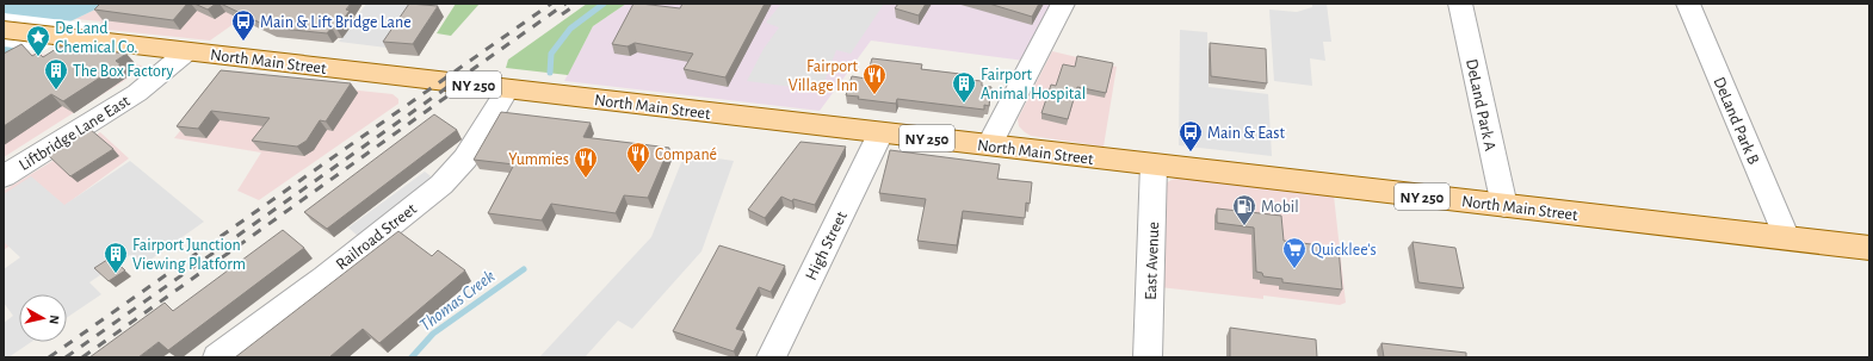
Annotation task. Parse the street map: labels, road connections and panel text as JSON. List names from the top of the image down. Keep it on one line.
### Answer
{"streets":{"main road":["North Main Street","NY 250"],"street":["DeLand Park A","DeLand Park B","Liftbridge Lane East","Railroad Street","High Street","East Avenue"]},"crossings":[["North Main Street","DeLand Park A"],["North Main Street","DeLand Park B"],["North Main Street","Liftbridge Lane East"],["North Main Street","Railroad Street"],["North Main Street","High Street"],["North Main Street","East Avenue"]],"water":["Thomas Creek"],"places":{"bus stop":["Main & Lift Bridge Lane","Main & East"],"place":["De Land Chemical Co."],"building":["The Box Factory","Fairport Animal Hospital","Fairport Junction Viewing Platform"],"restaurant":["Fairport Village Inn","Compané","Yummies"],"fuel station":["Mobil"],"supermarket":["Quicklee's"]},"north":"right"}
